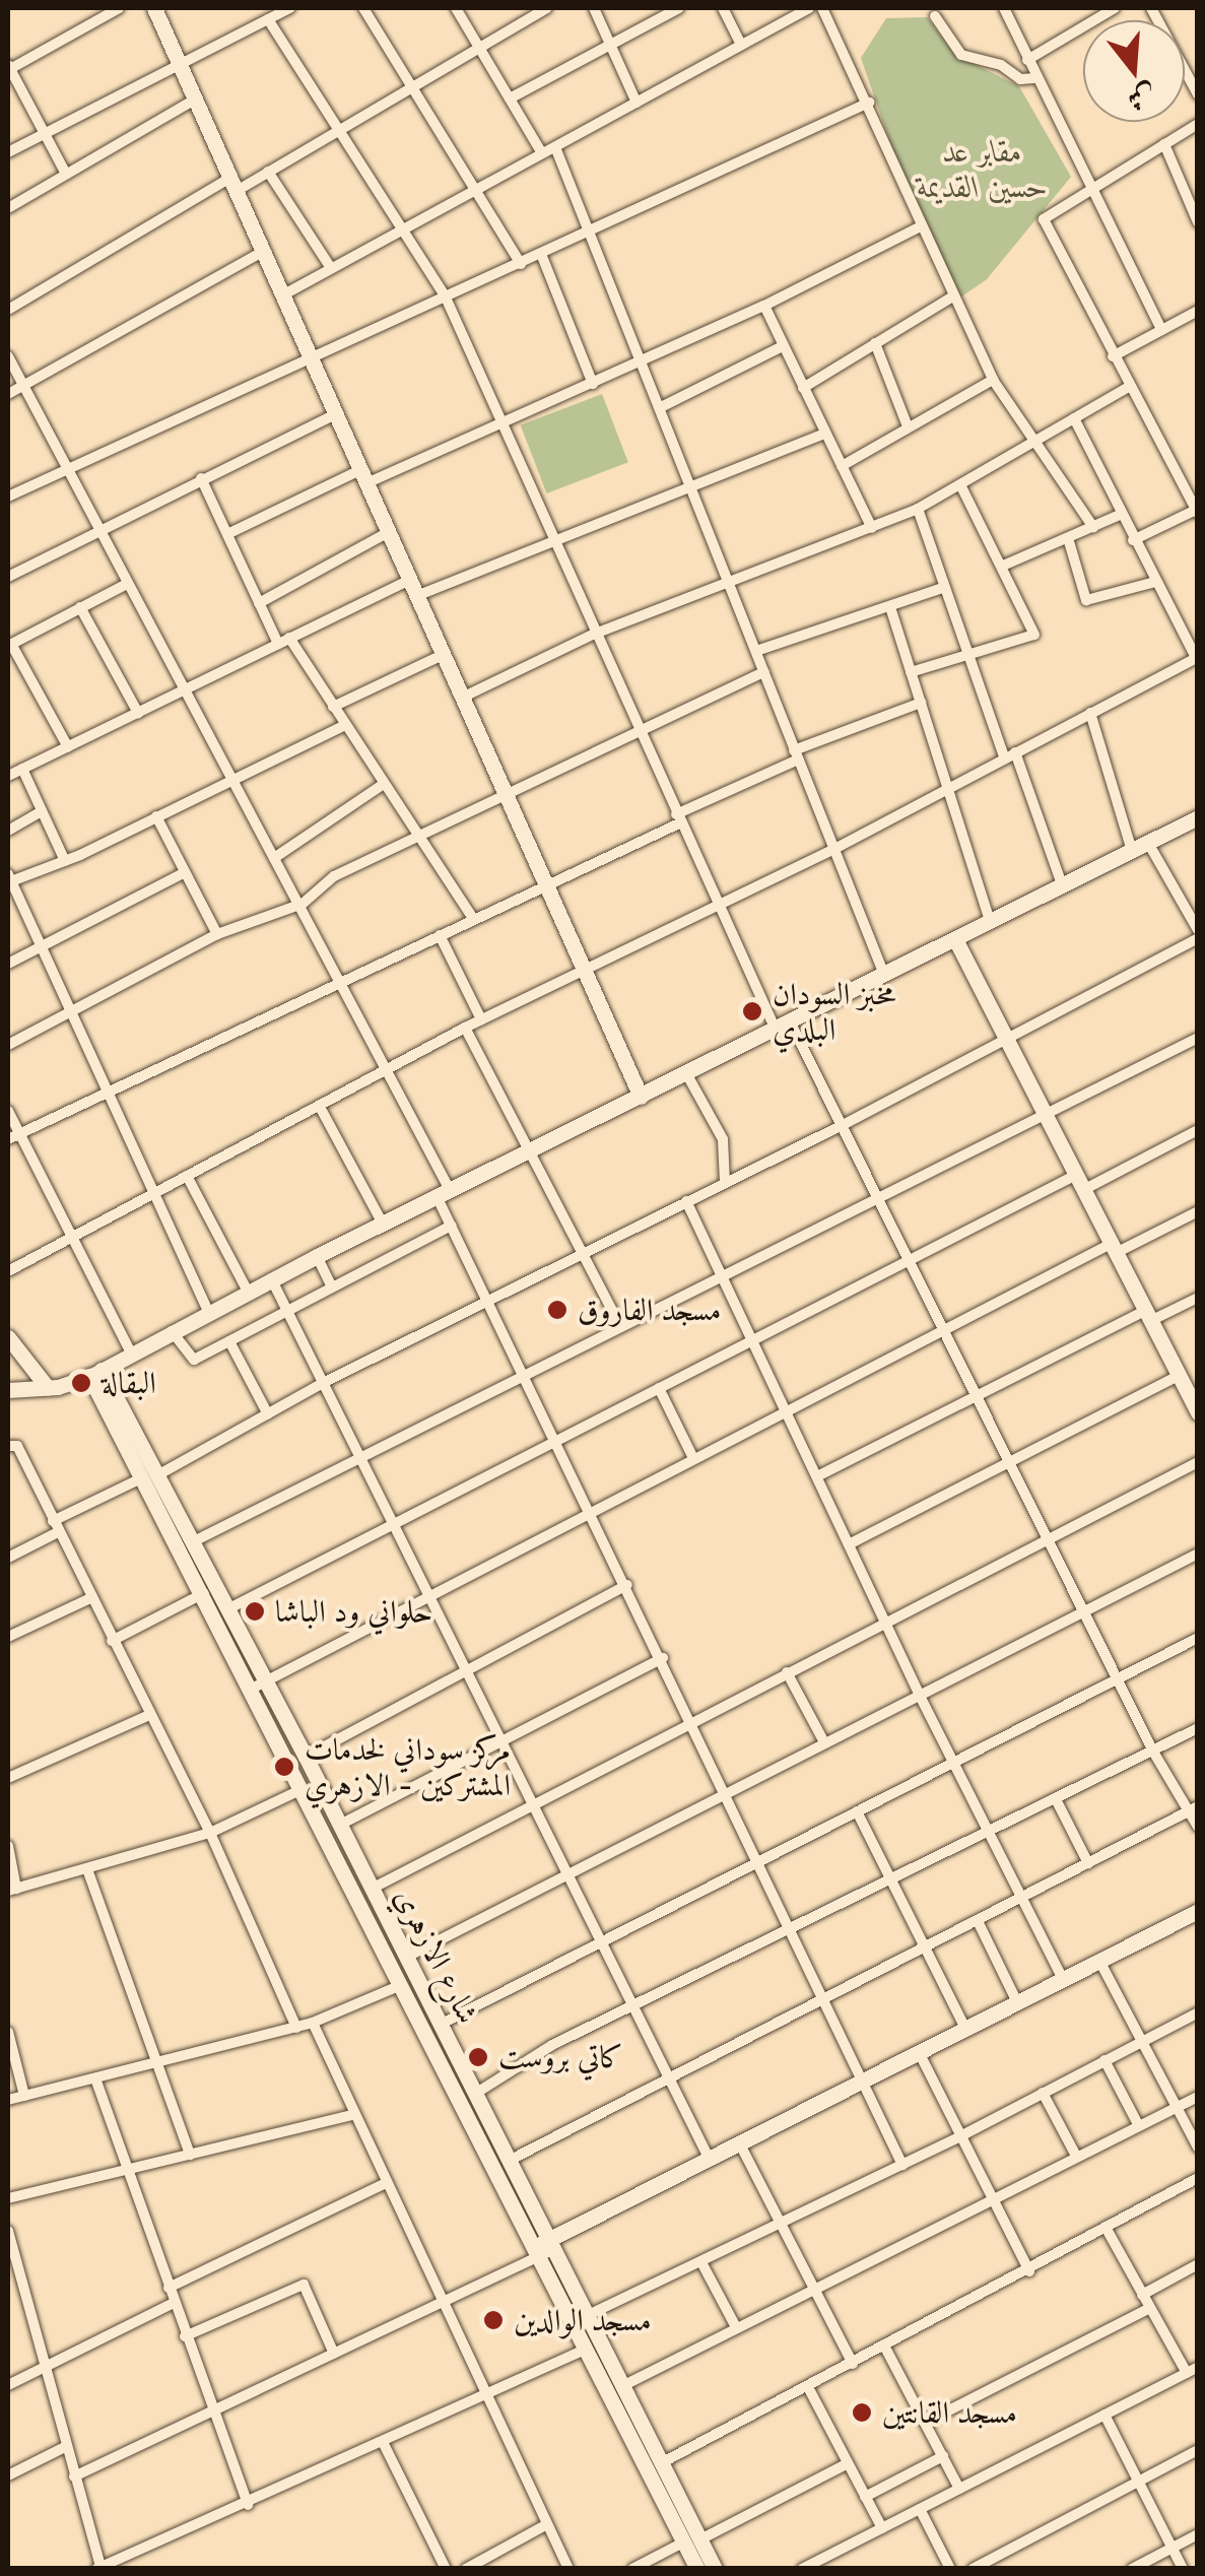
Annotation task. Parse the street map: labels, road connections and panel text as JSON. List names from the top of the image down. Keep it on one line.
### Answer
{"streets":{"street":["شارع الازهري"]},"parks":["مقابر عد حسين القديمة"],"places":["مخبز السودان البلدي","مسجد الفاروق","البقالة","حلواني ود الباشا","مركز سوداني لخدمات المشتركين - الازهري","كاتي بروست","مسجد الوالدين","مسجد القانتين"],"north":"bottom"}
